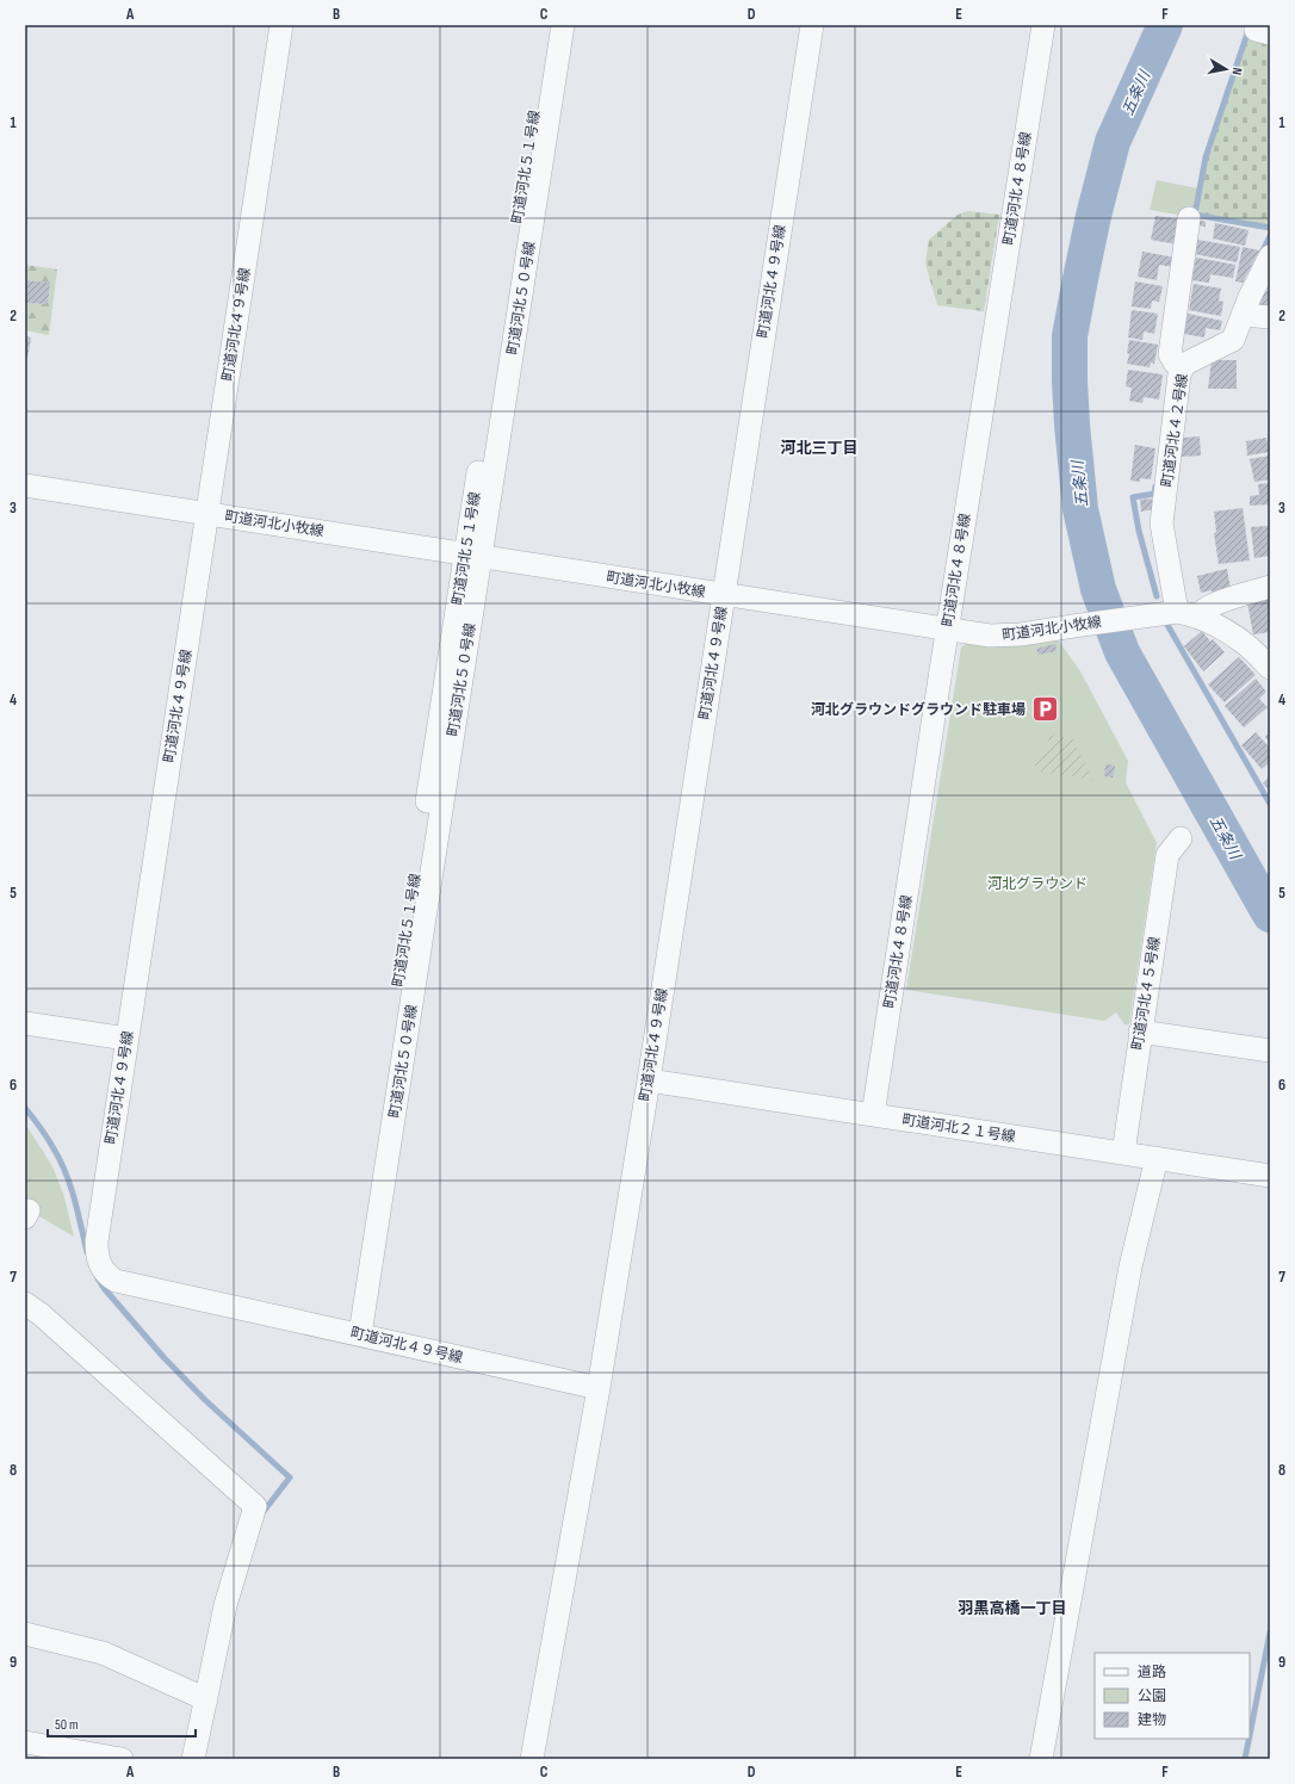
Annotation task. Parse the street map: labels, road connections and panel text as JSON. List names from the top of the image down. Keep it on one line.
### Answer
{"streets":{"street":["町道河北５１号線","町道河北４８号線","町道河北４９号線","町道河北５０号線","町道河北４２号線","町道河北小牧線","町道河北４５号線","町道河北２１号線"]},"crossings":[["町道河北５１号線","町道河北５０号線"],["町道河北５１号線","町道河北小牧線"],["町道河北４８号線","町道河北小牧線"],["町道河北４８号線","町道河北２１号線"],["町道河北４９号線","町道河北５０号線"],["町道河北４９号線","町道河北小牧線"],["町道河北４９号線","町道河北２１号線"],["町道河北５０号線","町道河北小牧線"],["町道河北４２号線","町道河北小牧線"],["町道河北４５号線","町道河北２１号線"]],"districts":["河北三丁目","羽黒高橋一丁目"],"water":["五条川"],"parks":["河北グラウンド"],"places":{"parking":["河北グラウンドグラウンド駐車場"]},"legend":["道路","公園","建物"],"scale_bar":"50 m","north":"right","grid":{"columns":["A","B","C","D","E","F"],"rows":["1","2","3","4","5","6","7","8","9"]}}
